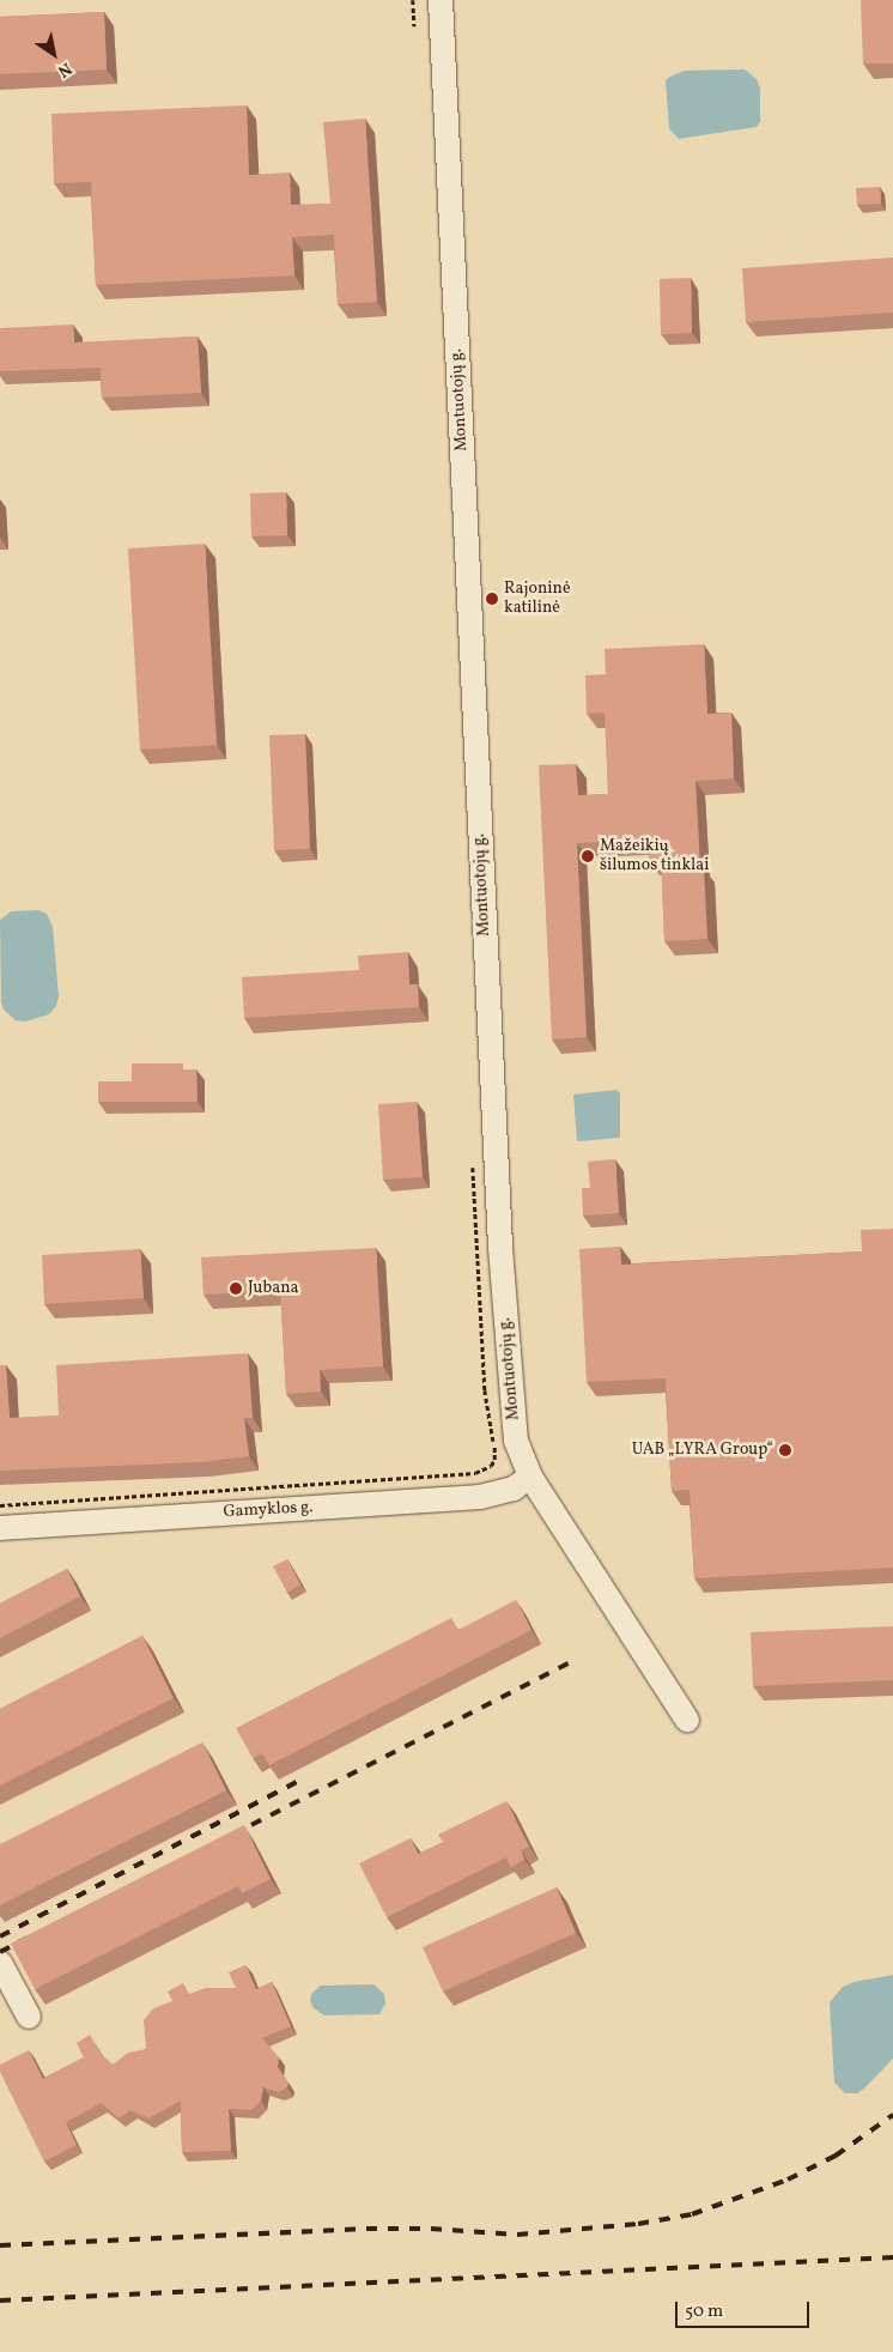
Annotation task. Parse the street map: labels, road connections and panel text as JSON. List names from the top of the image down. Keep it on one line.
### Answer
{"streets":{"street":["Montuotojų g.","Gamyklos g."]},"crossings":[["Montuotojų g.","Gamyklos g."]],"places":["Rajoninė katilinė","Mažeikių šilumos tinklai","Jubana","UAB „LYRA Group“"],"scale_bar":"50 m","north":"bottom right"}
